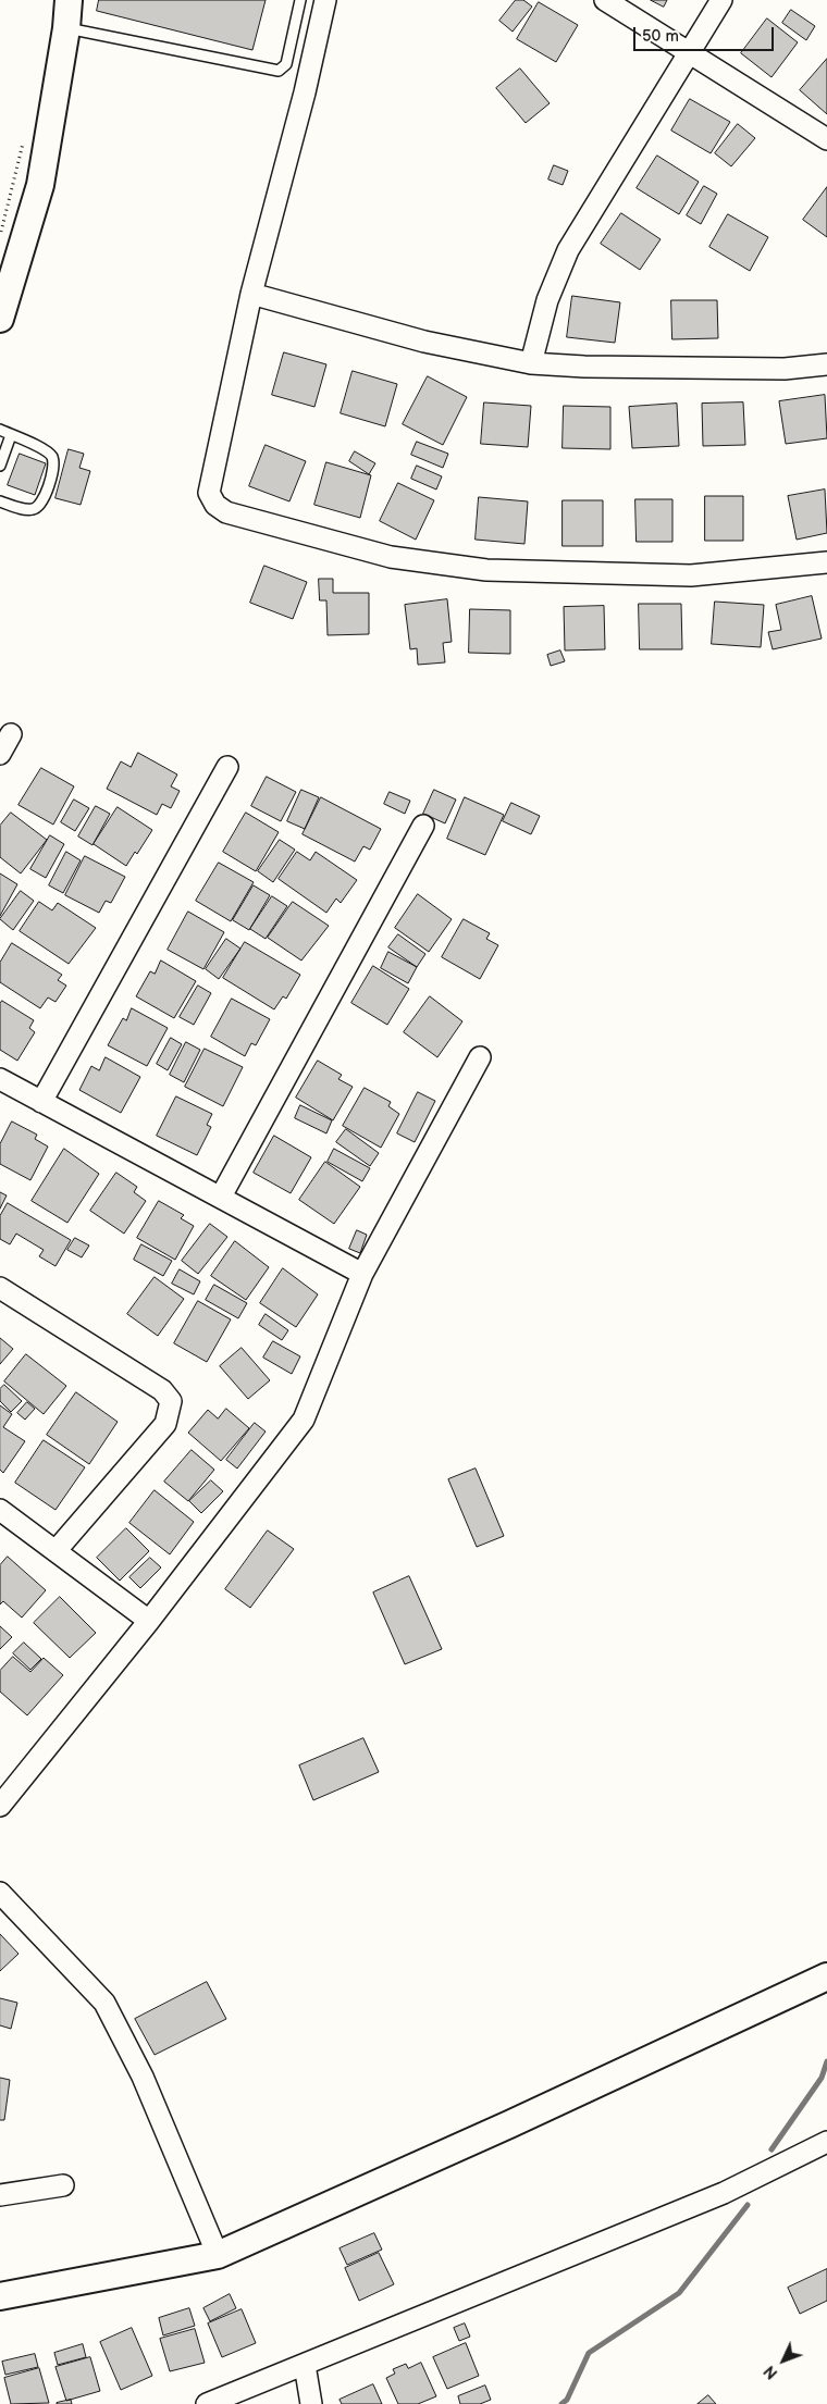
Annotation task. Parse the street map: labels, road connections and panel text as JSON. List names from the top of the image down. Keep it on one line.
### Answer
{"scale_bar":"50 m","north":"bottom left"}
